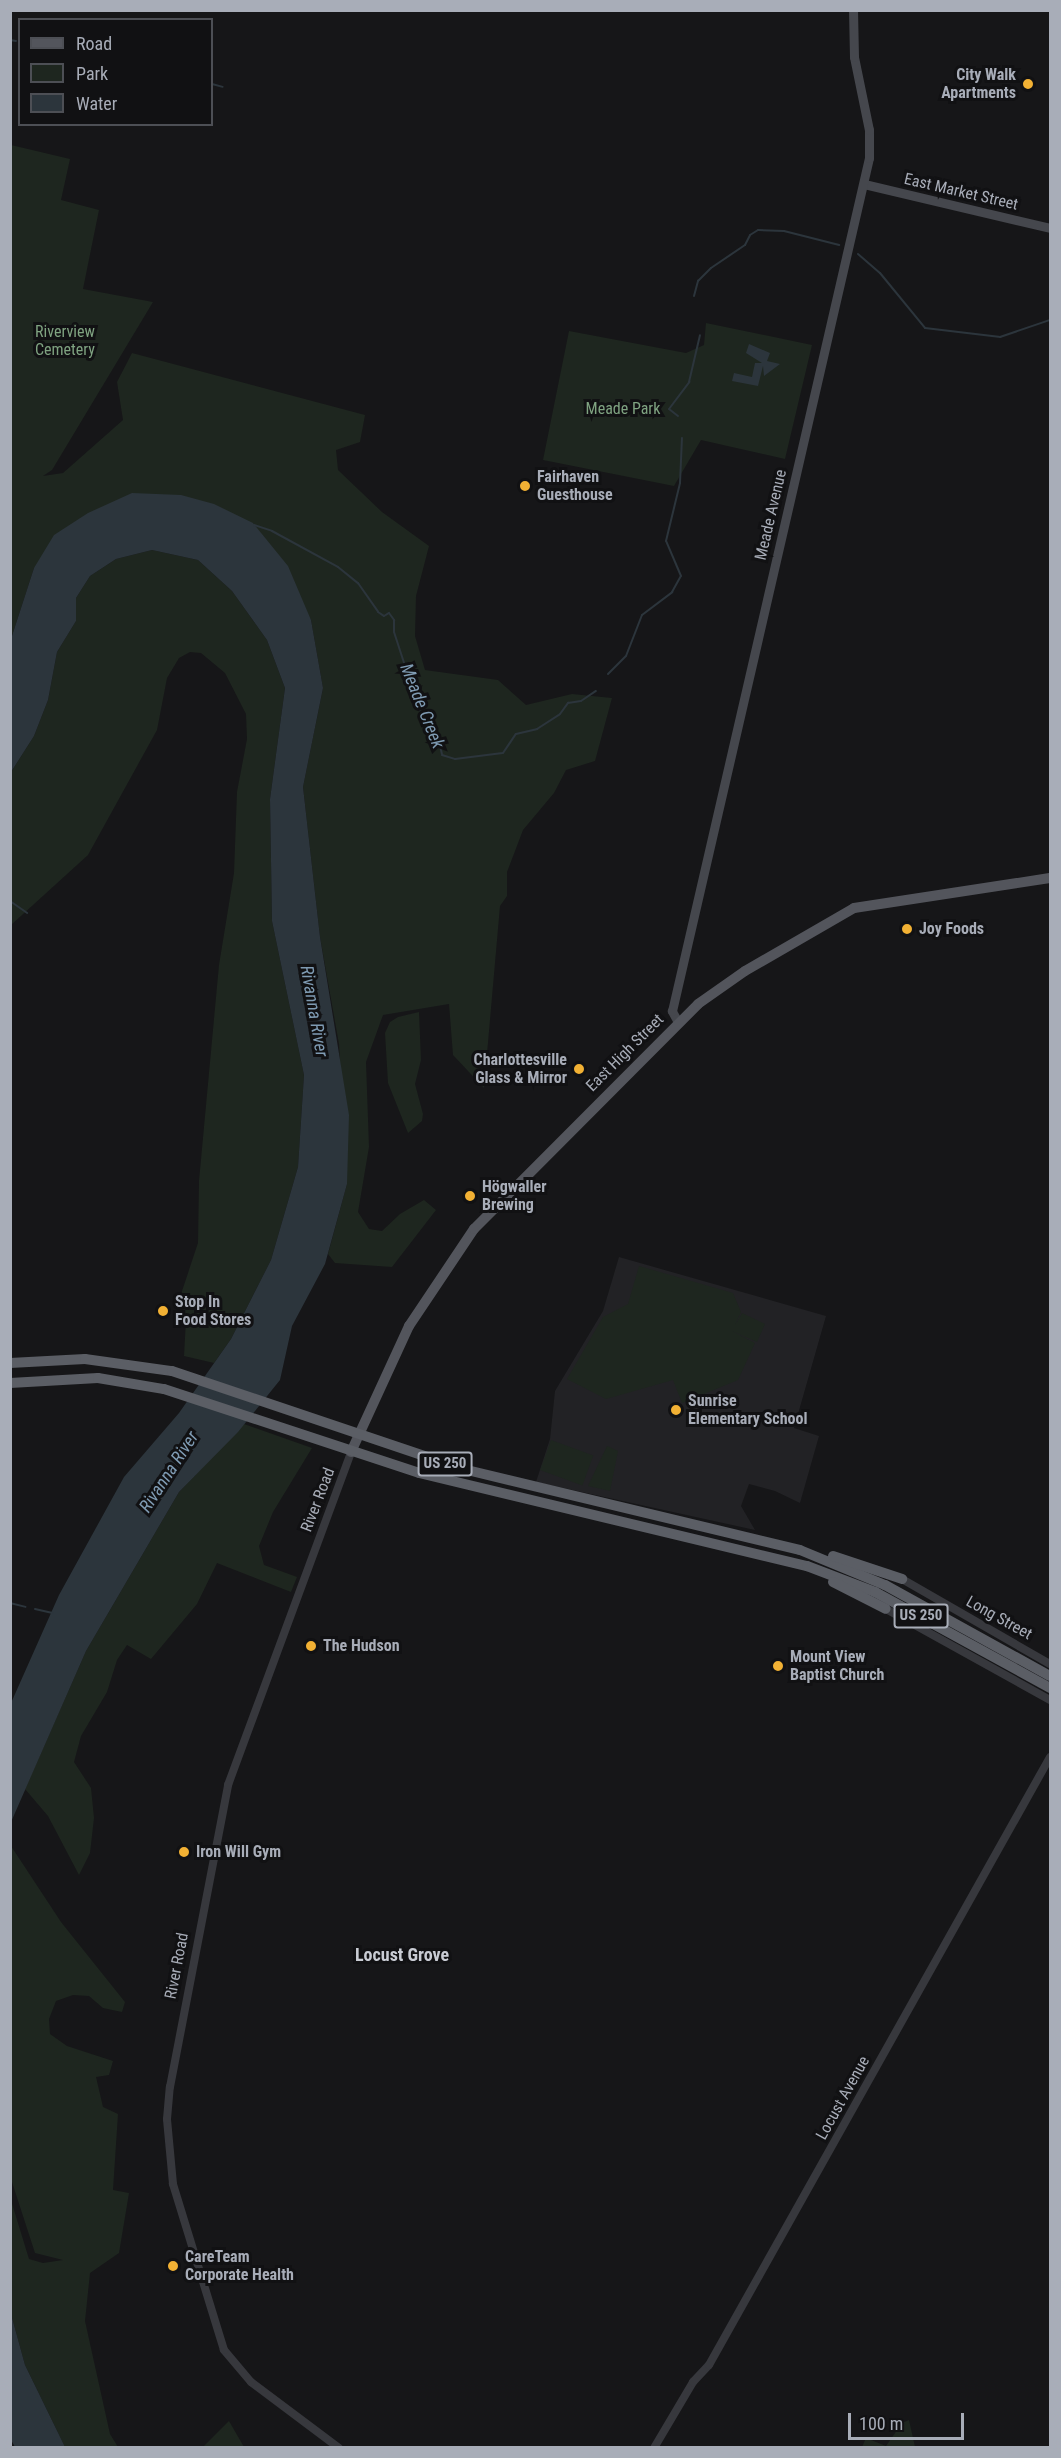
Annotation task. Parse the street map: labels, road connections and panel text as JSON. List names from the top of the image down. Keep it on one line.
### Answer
{"streets":{"highway":["US 250"],"main road":["East Market Street","Meade Avenue","East High Street"],"street":["River Road","Long Street","Locust Avenue"]},"crossings":[["East Market Street","Meade Avenue"],["Meade Avenue","East High Street"],["East High Street","US 250"],["East High Street","River Road"],["US 250","River Road"]],"districts":["Locust Grove"],"water":["Meade Creek","Rivanna River"],"parks":["Riverview Cemetery","Meade Park"],"places":["City Walk Apartments","Fairhaven Guesthouse","Joy Foods","Charlottesville Glass & Mirror","Högwaller Brewing","Stop In Food Stores","Sunrise Elementary School","The Hudson","Mount View Baptist Church","Iron Will Gym","CareTeam Corporate Health"],"legend":["Road","Park","Water"],"scale_bar":"100 m"}
